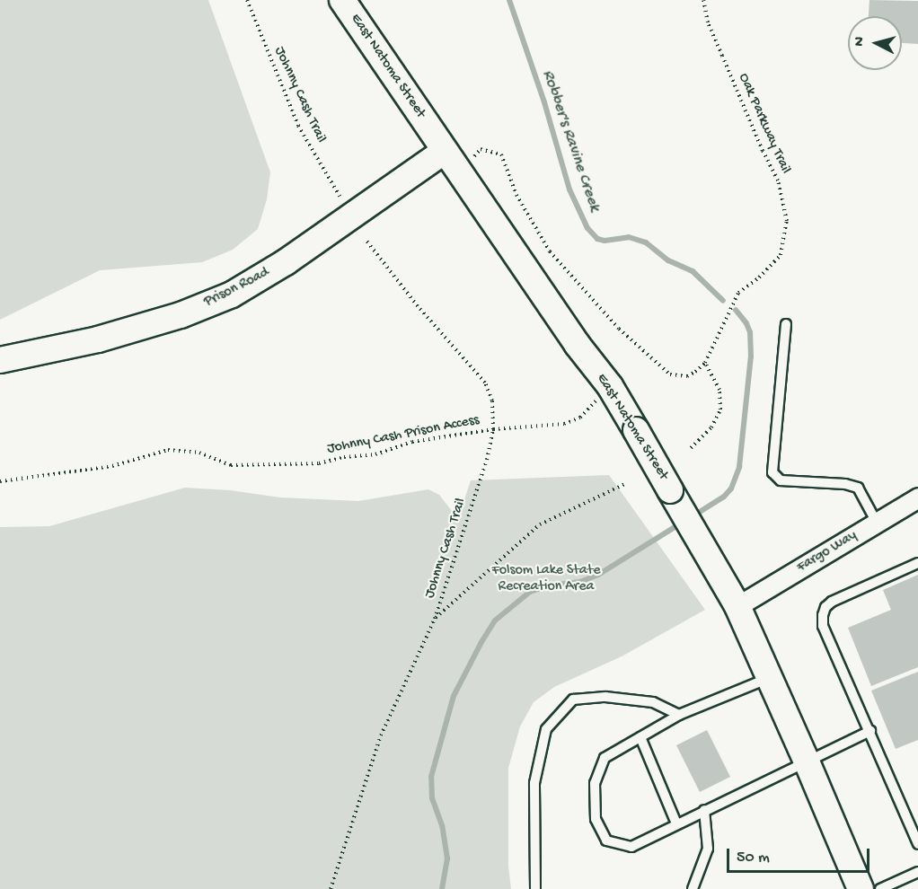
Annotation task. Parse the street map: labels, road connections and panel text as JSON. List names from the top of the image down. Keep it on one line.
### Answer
{"streets":{"main road":["East Natoma Street","Prison Road"],"street":["Fargo Way"],"path":["Johnny Cash Trail","Oak Parkway Trail","Johnny Cash Prison Access"]},"crossings":[["East Natoma Street","Prison Road"],["East Natoma Street","Johnny Cash Prison Access"],["East Natoma Street","Fargo Way"],["Johnny Cash Trail","Johnny Cash Prison Access"]],"water":["Robber's Ravine Creek"],"parks":["Folsom Lake State Recreation Area"],"scale_bar":"50 m","north":"left"}
